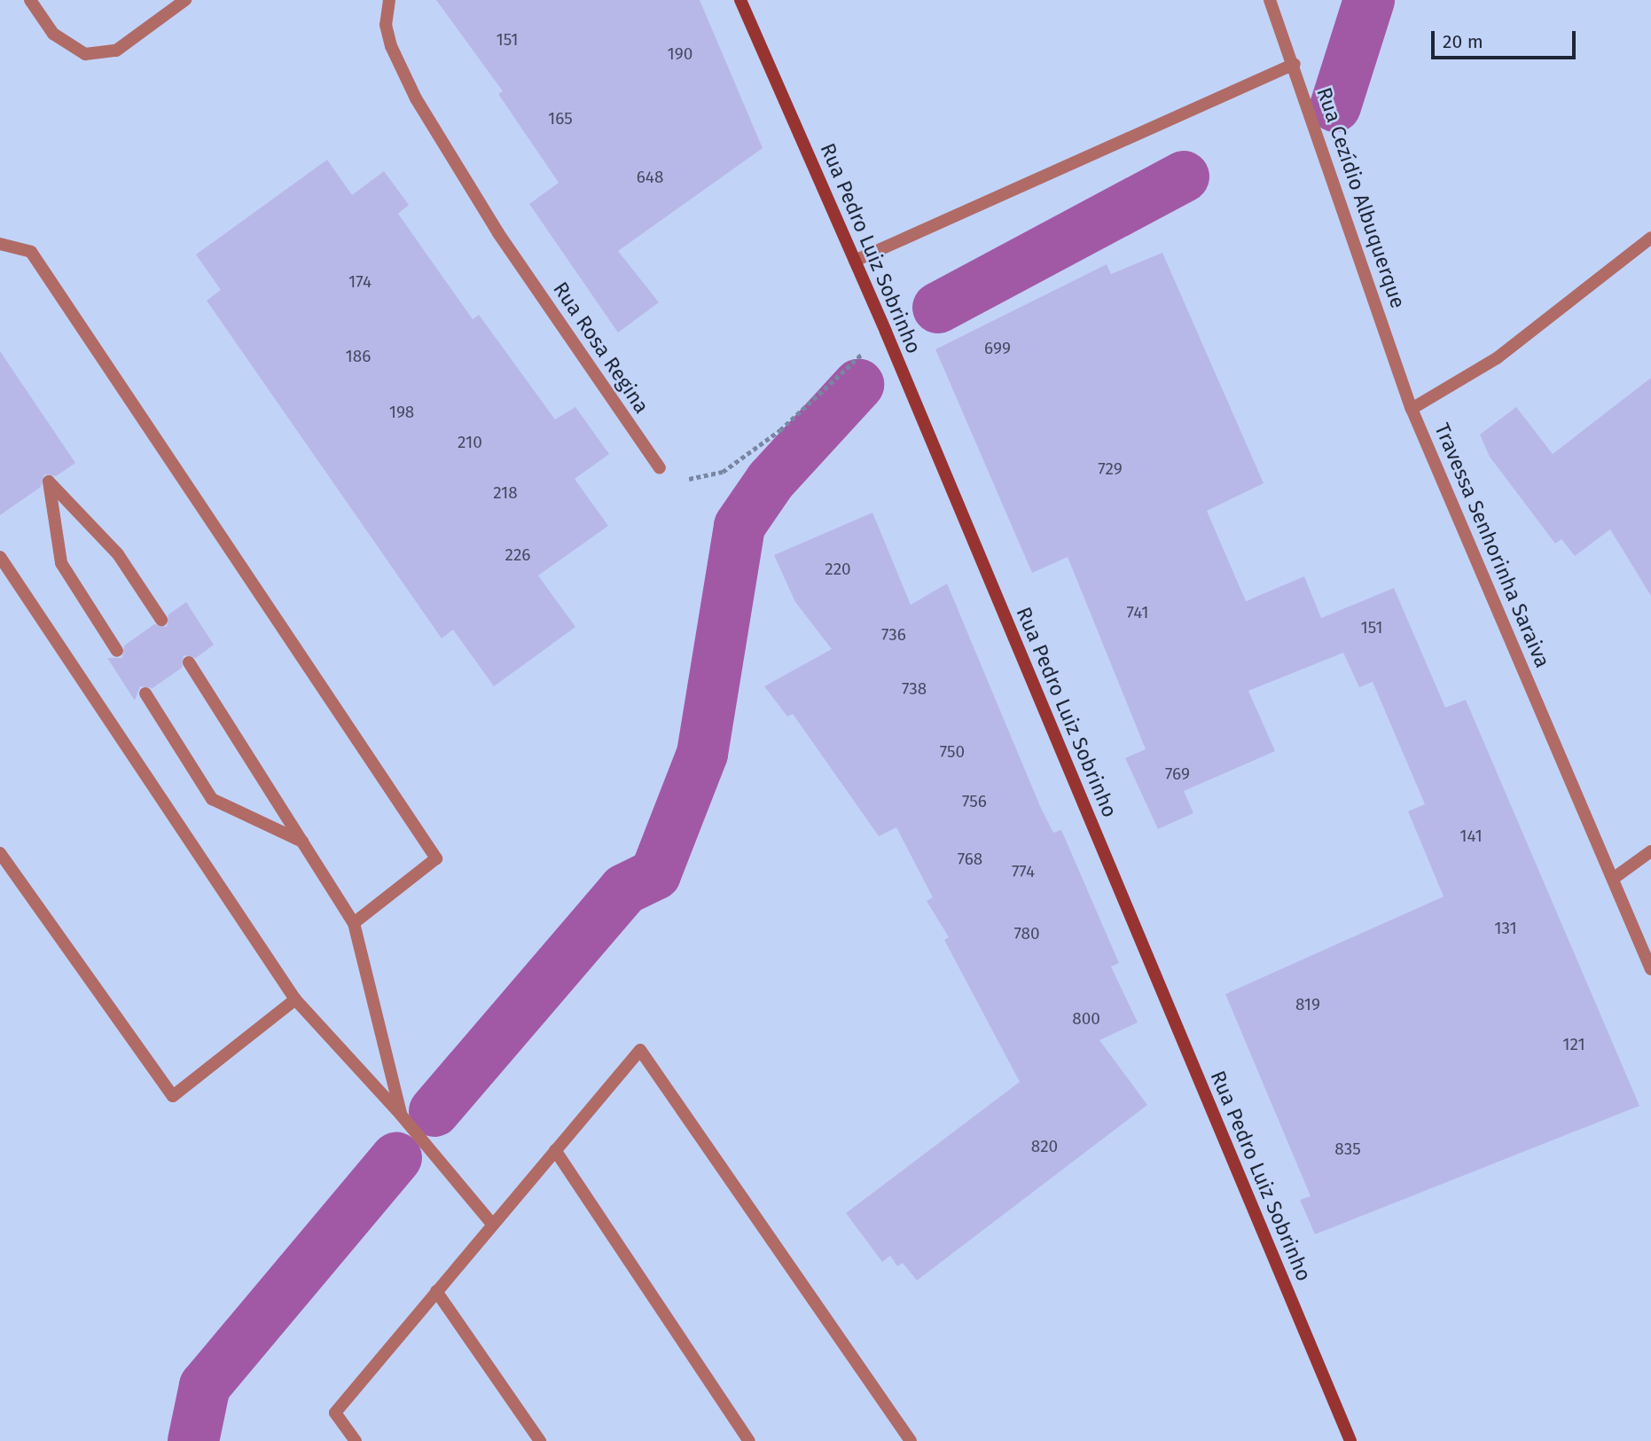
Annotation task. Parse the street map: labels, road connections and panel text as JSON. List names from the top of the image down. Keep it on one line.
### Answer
{"streets":{"street":["Rua Cezídio Albuquerque","Rua Pedro Luiz Sobrinho","Rua Rosa Regina","Travessa Senhorinha Saraiva"]},"crossings":[["Rua Cezídio Albuquerque","Travessa Senhorinha Saraiva"]],"house_numbers":["151","190","165","648","174","699","186","198","210","729","218","226","220","741","151","736","738","750","769","756","141","768","774","131","780","819","800","121","820","835"],"scale_bar":"20 m"}
